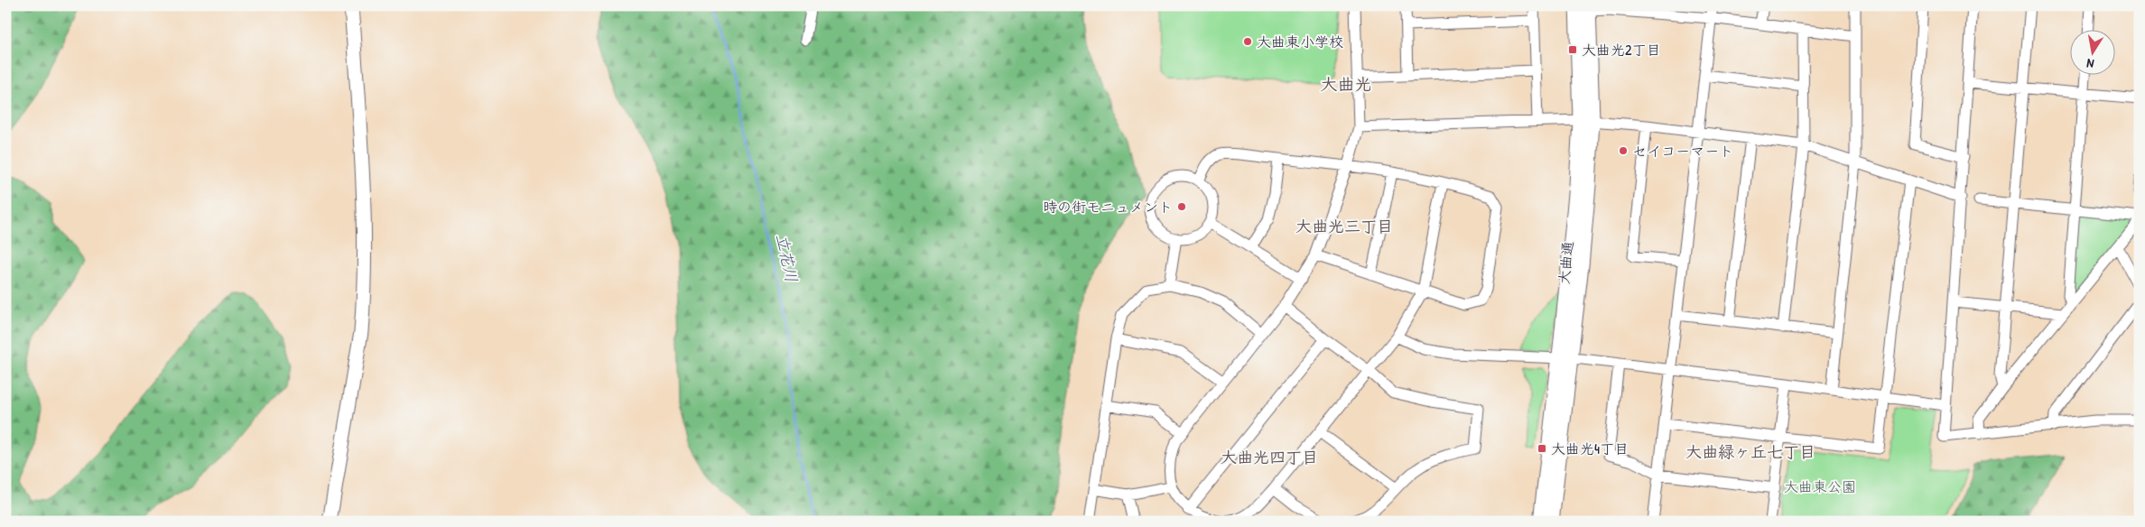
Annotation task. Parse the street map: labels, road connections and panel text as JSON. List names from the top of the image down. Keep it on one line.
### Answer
{"streets":{"street":["大曲通"]},"districts":["大曲光","大曲光三丁目","大曲緑ヶ丘七丁目","大曲光四丁目"],"water":["立花川"],"parks":["大曲東公園"],"places":{"other":["大曲東小学校","セイコーマート","時の街モニュメント"],"transit":["大曲光2丁目","大曲光4丁目"]},"north":"bottom"}
